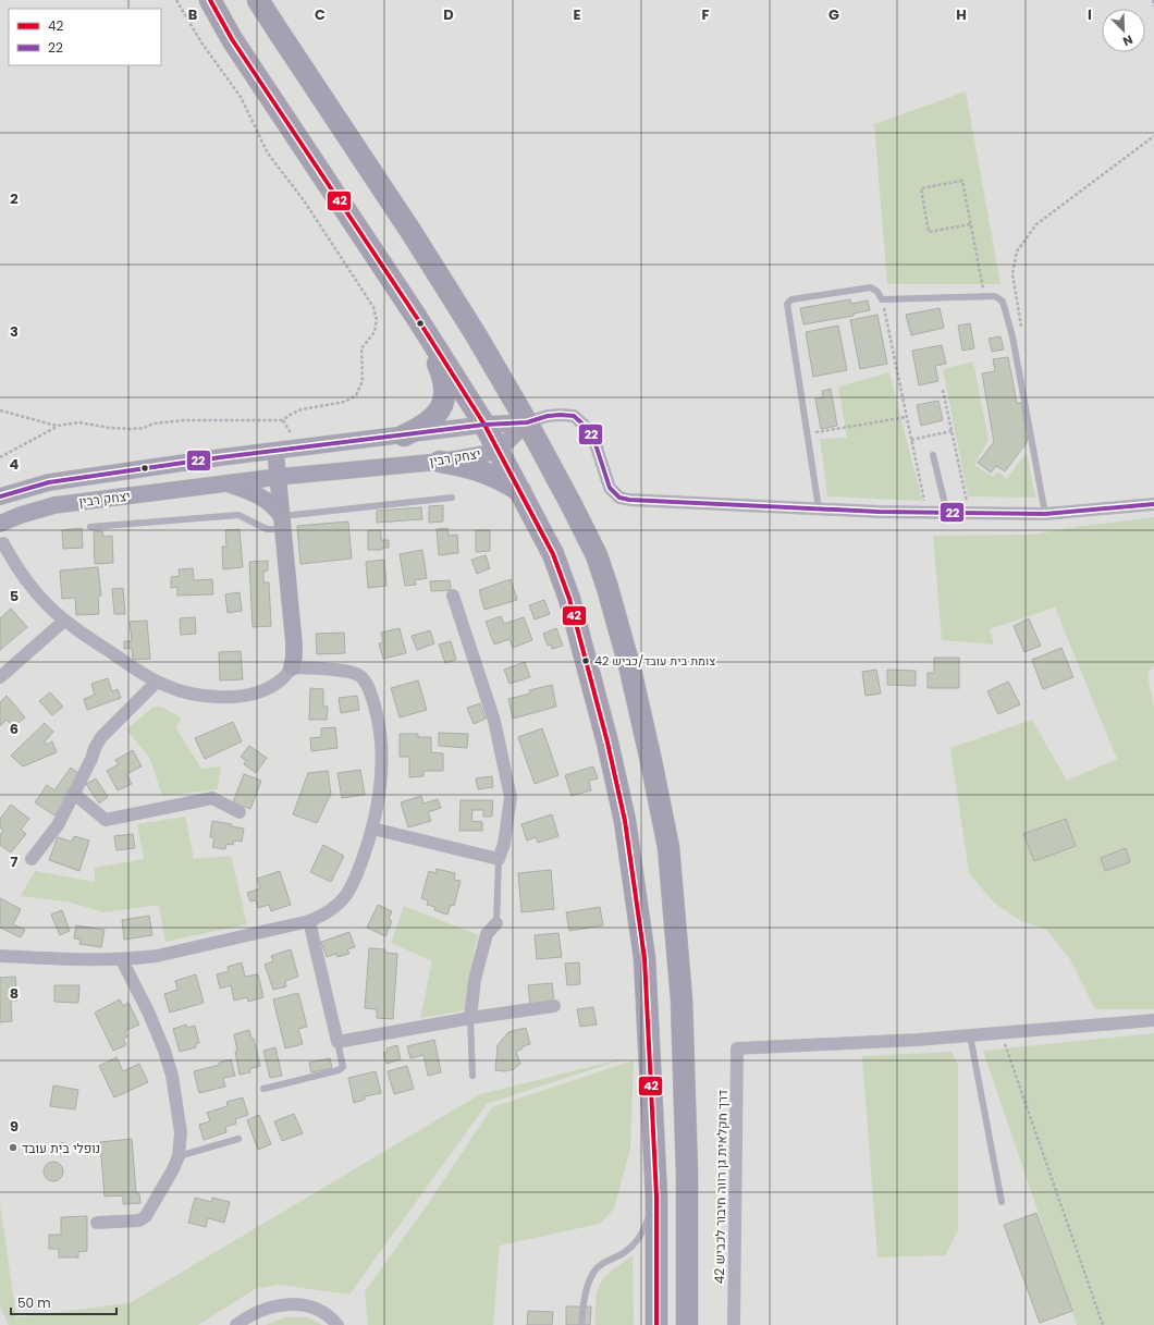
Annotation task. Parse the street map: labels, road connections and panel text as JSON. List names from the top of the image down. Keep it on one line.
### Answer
{"streets":{"main road":["יצחק רבין"],"street":["דרך חקלאית גן רווה חיבור לכביש 42"]},"places":["צומת בית עובד/כביש 42","נופלי בית עובד"],"lines":["transit line 42","transit line 22"],"legend":["42","22"],"scale_bar":"50 m","north":"bottom right","grid":{"columns":["B","C","D","E","F","G","H","I"],"rows":["2","3","4","5","6","7","8","9"]}}
